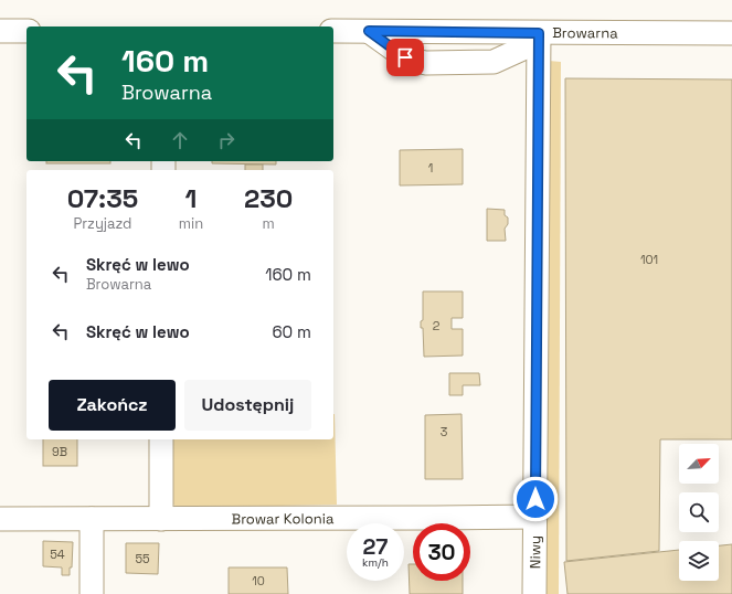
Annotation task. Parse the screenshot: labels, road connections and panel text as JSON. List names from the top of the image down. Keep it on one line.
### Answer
{"streets":{"street":["Browarna","Browar Kolonia","Niwy"]},"crossings":[["Browarna","Niwy"],["Browar Kolonia","Niwy"]],"house_numbers":["1","101","2","3","9B","54","55","10"],"north":"top right","page":{"turn":["160 m","Browarna"],"eta":["07:35","Przyjazd","1","min","230","m"],"list":[{"name":"Skręć w lewo","note":"Browarna","value":"160 m"},{"name":"Skręć w lewo","value":"60 m"}],"buttons":["Zakończ","Udostępnij"],"speed":"27 km/h","limit":"30"}}
